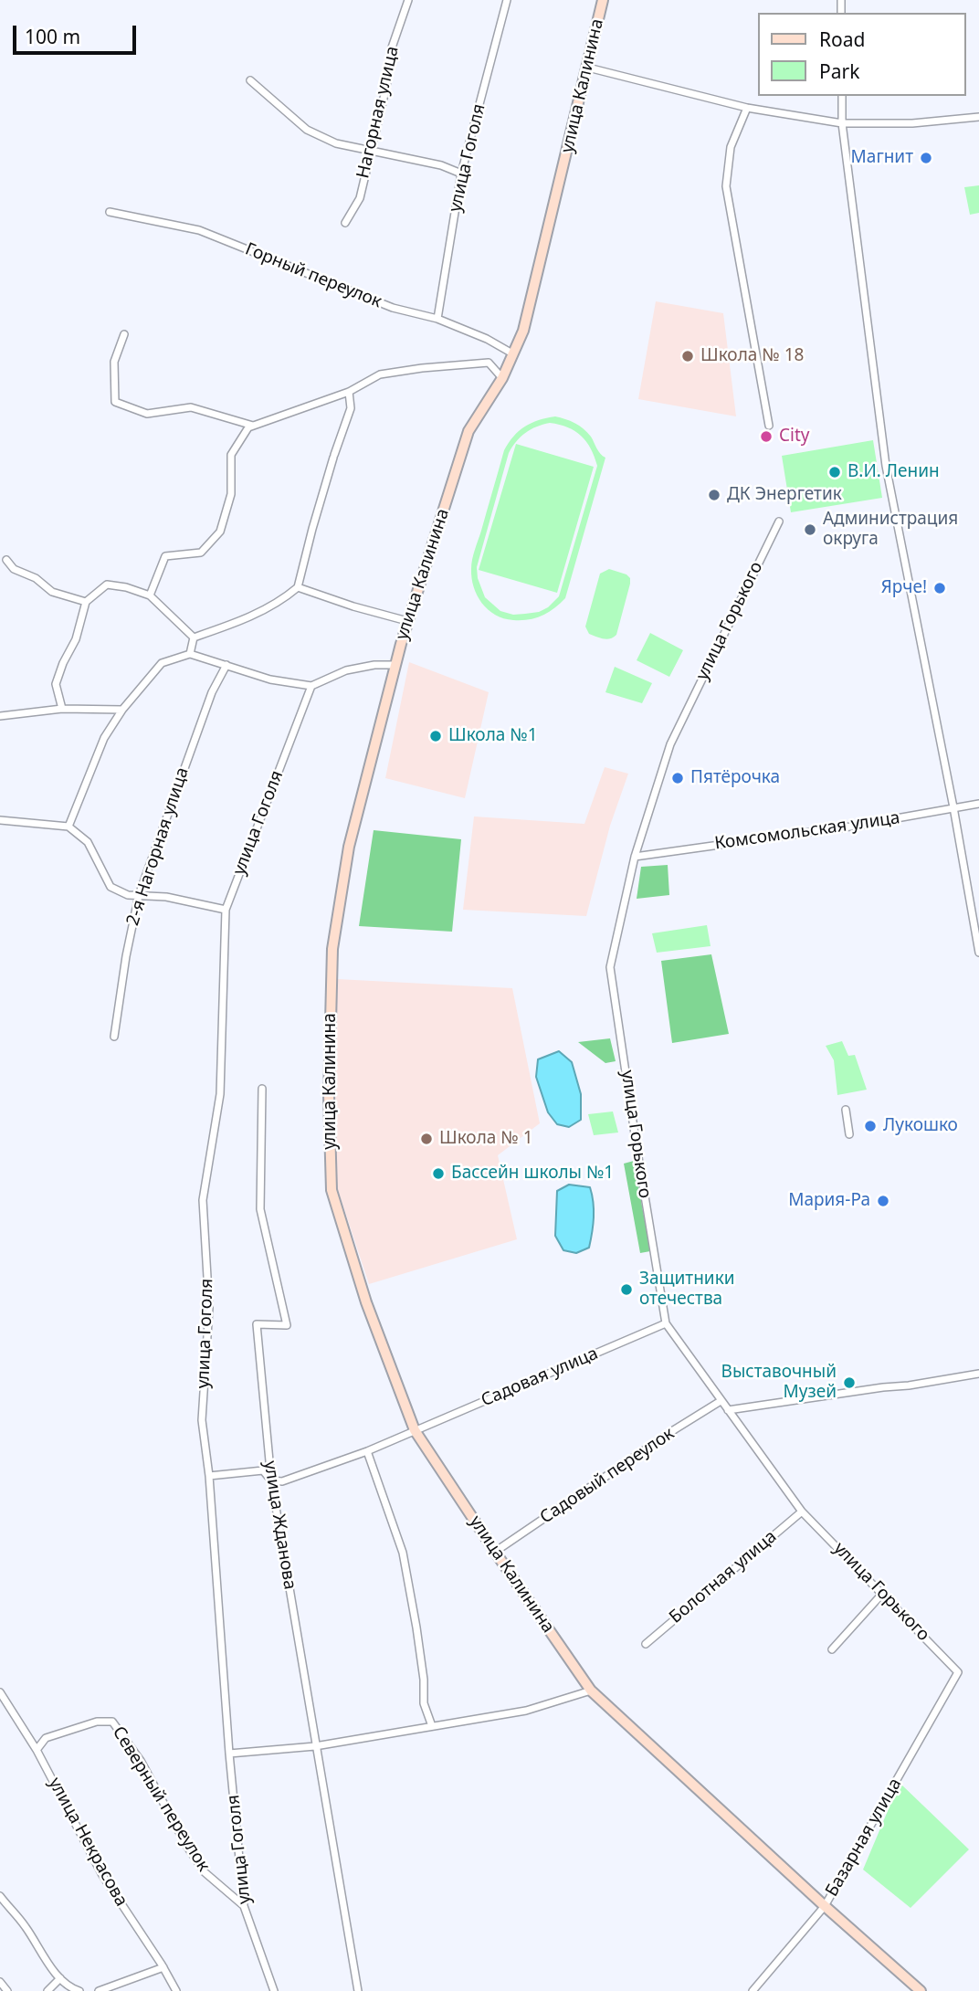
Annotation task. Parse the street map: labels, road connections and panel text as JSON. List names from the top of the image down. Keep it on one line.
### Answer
{"streets":{"street":["улица Калинина","Нагорная улица","улица Гоголя","Горный переулок","улица Горького","Комсомольская улица","2-я Нагорная улица","Садовая улица","Садовый переулок","улица Жданова","Болотная улица","Северный переулок","Базарная улица","улица Некрасова"]},"crossings":[["улица Калинина","Горный переулок"],["улица Калинина","Садовая улица"],["улица Калинина","Садовый переулок"],["улица Калинина","Базарная улица"],["улица Гоголя","Горный переулок"],["улица Гоголя","Северный переулок"],["улица Горького","Комсомольская улица"],["улица Горького","Садовая улица"],["улица Горького","Садовый переулок"],["улица Горького","Болотная улица"],["улица Горького","Базарная улица"],["Садовая улица","улица Жданова"],["Северный переулок","улица Некрасова"]],"places":["Магнит","Школа № 18","City","В.И. Ленин","ДК Энергетик","Администрация округа","Ярче!","Школа №1","Пятёрочка","Лукошко","Школа № 1","Бассейн школы №1","Мария-Ра","Защитники отечества","Выставочный Музей"],"legend":["Road","Park"],"scale_bar":"100 m"}
